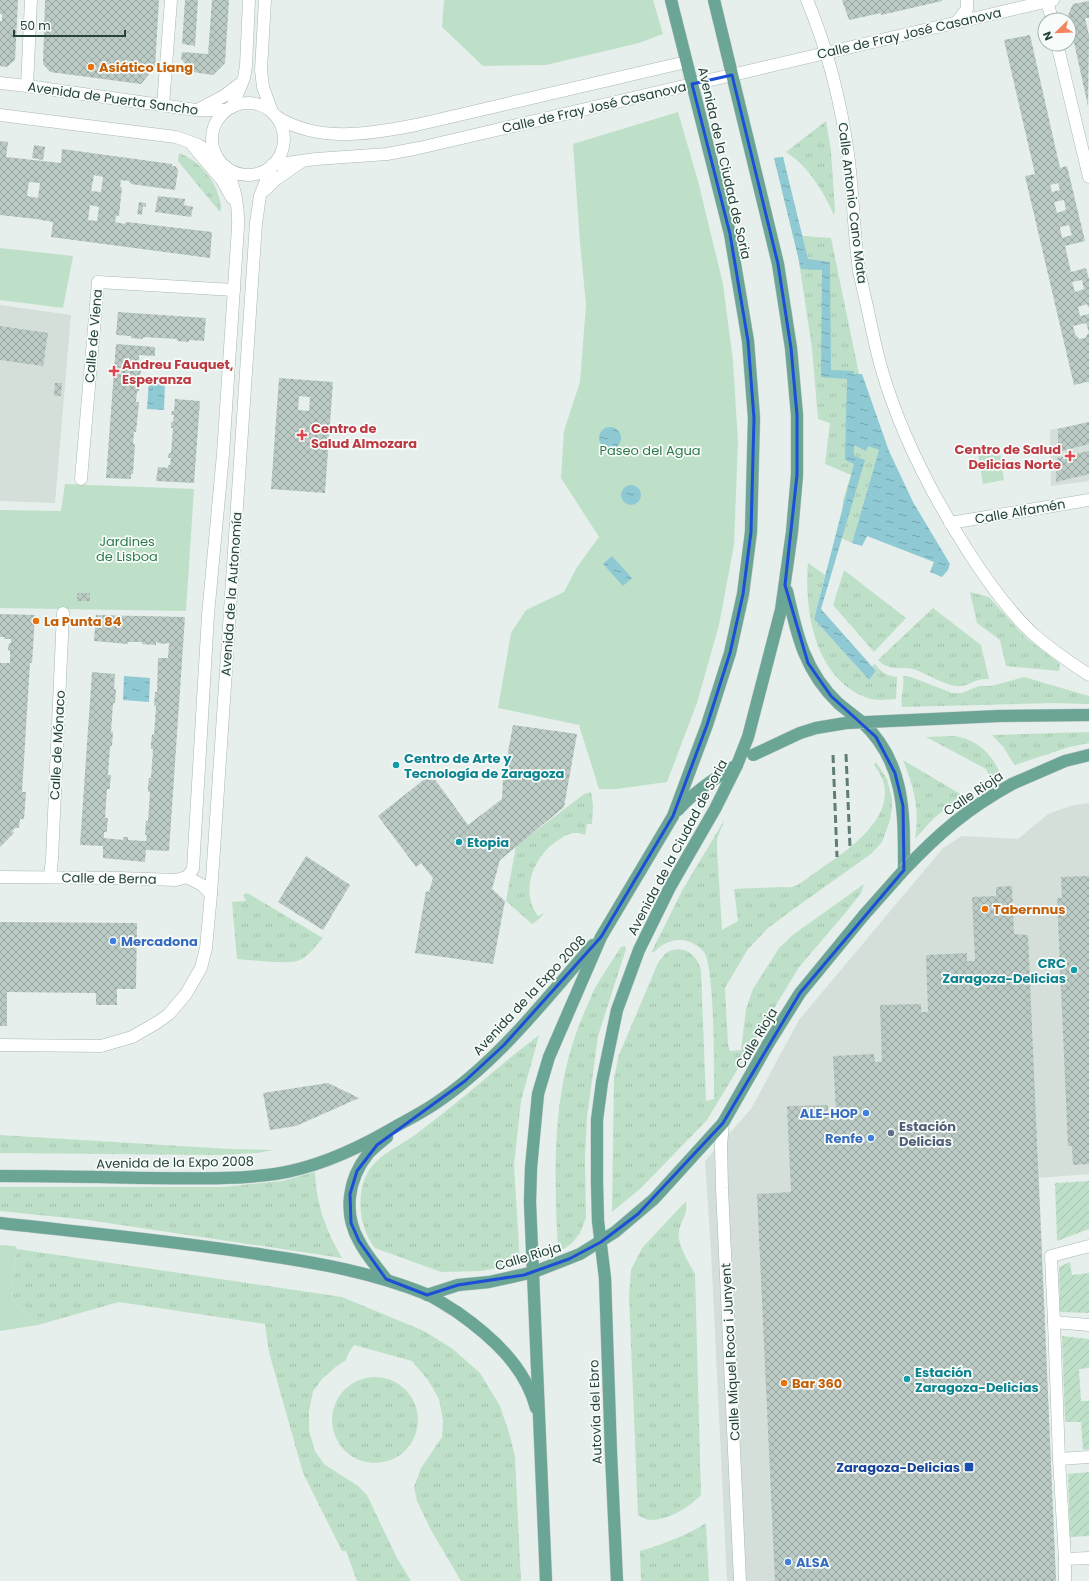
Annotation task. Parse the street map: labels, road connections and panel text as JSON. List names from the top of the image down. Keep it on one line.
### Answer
{"streets":{"main road":["Avenida de la Ciudad de Soria","Calle Rioja","Avenida de la Expo 2008","Autovía del Ebro"],"street":["Calle de Fray José Casanova","Avenida de Puerta Sancho","Calle Antonio Cano Mata","Calle de Viena","Calle Alfamén","Avenida de la Autonomía","Calle de Mónaco","Calle de Berna","Calle Miquel Roca i Junyent"]},"crossings":[["Calle de Fray José Casanova","Avenida de Puerta Sancho"],["Calle de Fray José Casanova","Avenida de la Ciudad de Soria"],["Calle de Fray José Casanova","Calle Antonio Cano Mata"],["Calle de Fray José Casanova","Avenida de la Autonomía"],["Avenida de Puerta Sancho","Avenida de la Autonomía"],["Avenida de la Ciudad de Soria","Calle Rioja"],["Avenida de la Ciudad de Soria","Avenida de la Expo 2008"],["Avenida de la Ciudad de Soria","Autovía del Ebro"],["Calle Antonio Cano Mata","Calle Alfamén"],["Calle de Viena","Avenida de la Autonomía"],["Avenida de la Autonomía","Calle de Berna"],["Calle de Mónaco","Calle de Berna"],["Calle Rioja","Calle Miquel Roca i Junyent"],["Calle Rioja","Autovía del Ebro"]],"parks":["Paseo del Agua","Jardines de Lisboa"],"places":{"other":["Asiático Liang","La Punta 84","Centro de Arte y Tecnología de Zaragoza","Etopia","Tabernnus","Mercadona","CRC Zaragoza-Delicias","ALE-HOP","Estación Delicias","Renfe","Estación Zaragoza-Delicias","Bar 360","ALSA"],"health":["Andreu Fauquet, Esperanza","Centro de Salud Almozara","Centro de Salud Delicias Norte"],"transit":["Zaragoza-Delicias"]},"scale_bar":"50 m","north":"bottom left"}
